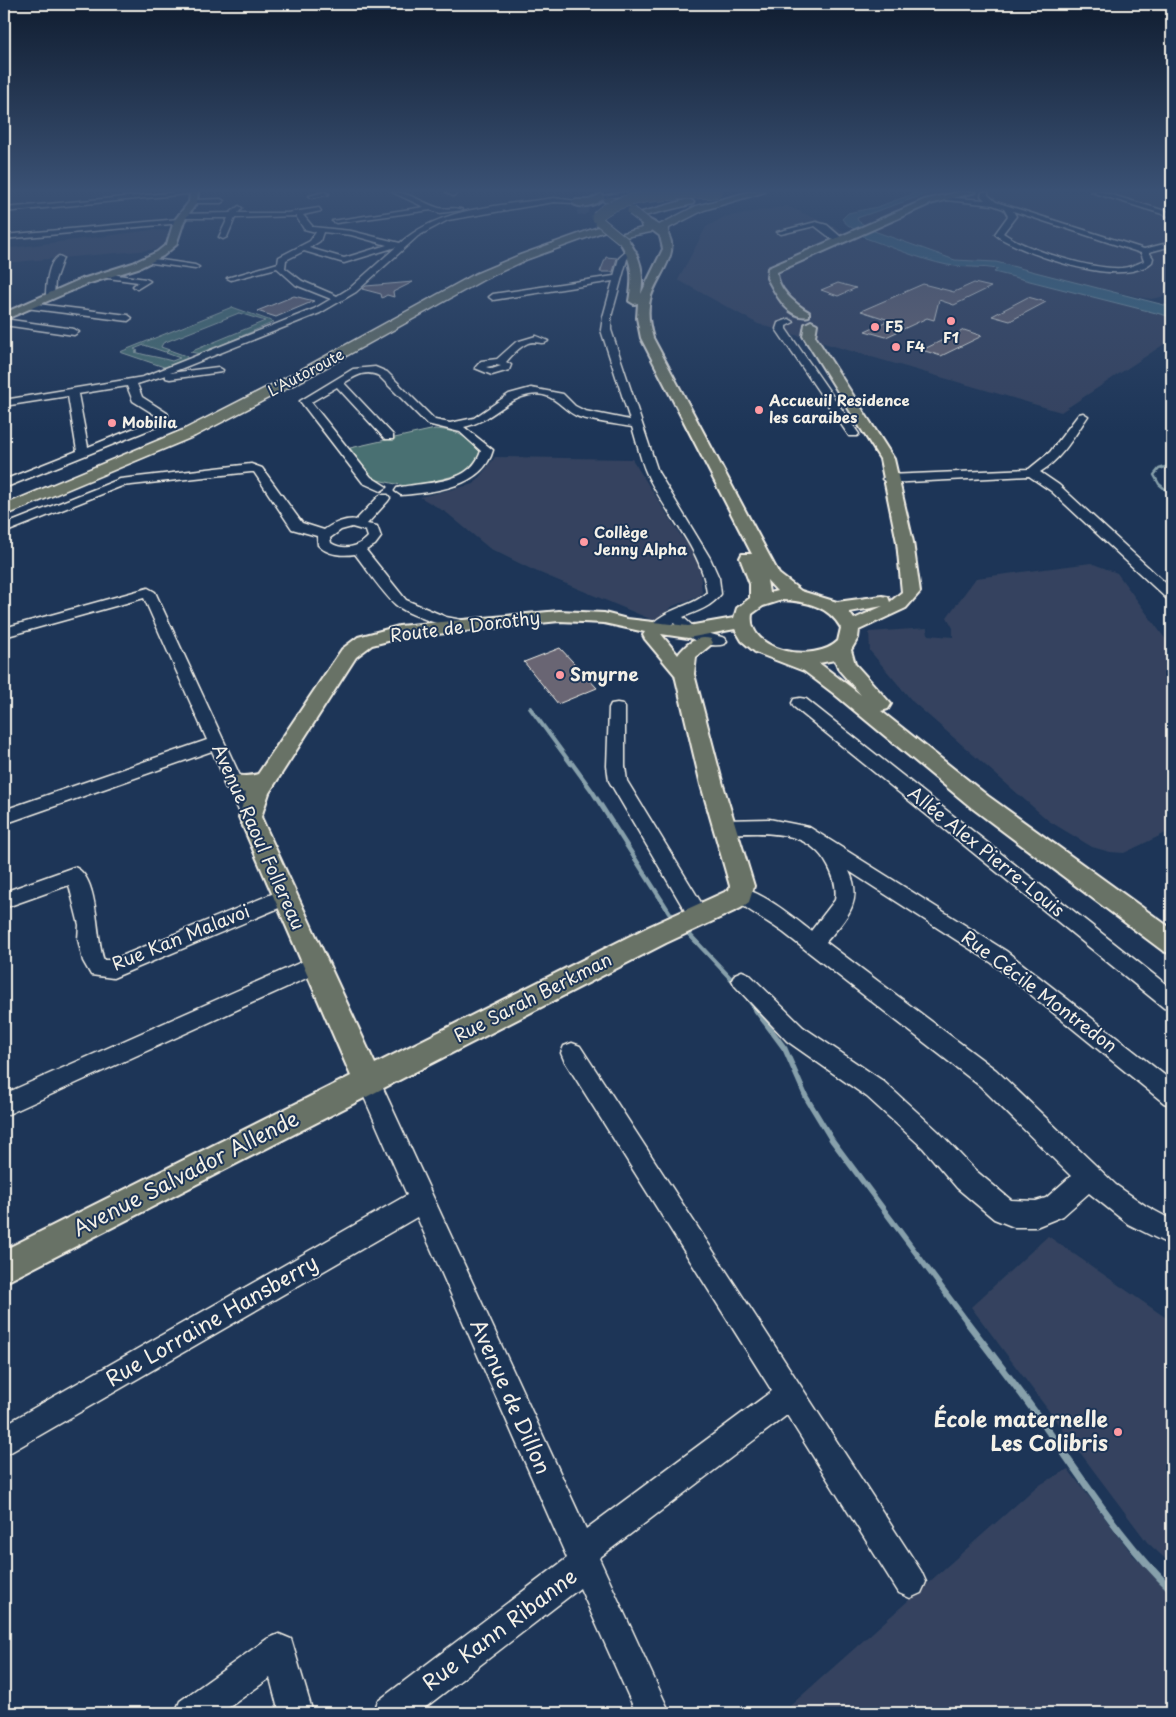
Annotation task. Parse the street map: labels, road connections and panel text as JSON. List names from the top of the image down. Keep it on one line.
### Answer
{"streets":{"highway":["L'Autoroute"],"main road":["Route de Dorothy","Avenue Raoul Follereau","Rue Sarah Berkman","Avenue Salvador Allende"],"street":["Allée Alex Pierre-Louis","Rue Kan Malavoi","Rue Cécile Montredon","Rue Lorraine Hansberry","Avenue de Dillon","Rue Kann Ribanne"]},"crossings":[["Route de Dorothy","Avenue Raoul Follereau"],["Avenue Raoul Follereau","Rue Kan Malavoi"],["Avenue Raoul Follereau","Rue Sarah Berkman"],["Avenue Raoul Follereau","Avenue Salvador Allende"],["Avenue Raoul Follereau","Avenue de Dillon"],["Rue Sarah Berkman","Avenue Salvador Allende"],["Rue Sarah Berkman","Avenue de Dillon"],["Avenue Salvador Allende","Avenue de Dillon"],["Rue Lorraine Hansberry","Avenue de Dillon"],["Avenue de Dillon","Rue Kann Ribanne"]],"places":["F1","F5","F4","Accueuil Residence les caraibes","Mobilia","Collège Jenny Alpha","Smyrne","École maternelle Les Colibris"]}
